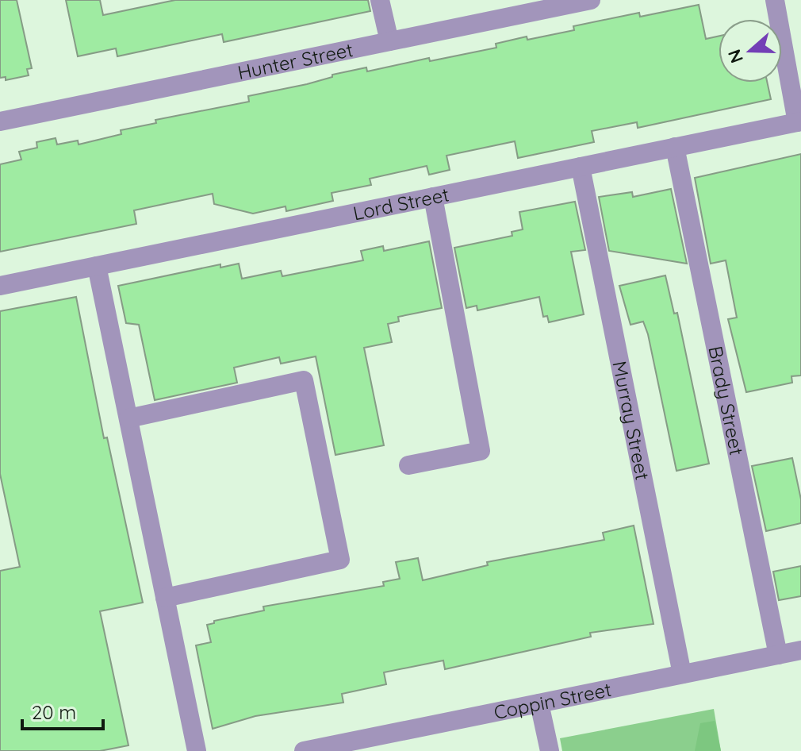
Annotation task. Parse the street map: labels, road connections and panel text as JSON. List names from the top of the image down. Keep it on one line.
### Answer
{"streets":{"street":["Hunter Street","Lord Street","Brady Street","Murray Street","Coppin Street"]},"crossings":[["Lord Street","Brady Street"],["Lord Street","Murray Street"],["Brady Street","Coppin Street"],["Murray Street","Coppin Street"]],"scale_bar":"20 m","north":"left"}
